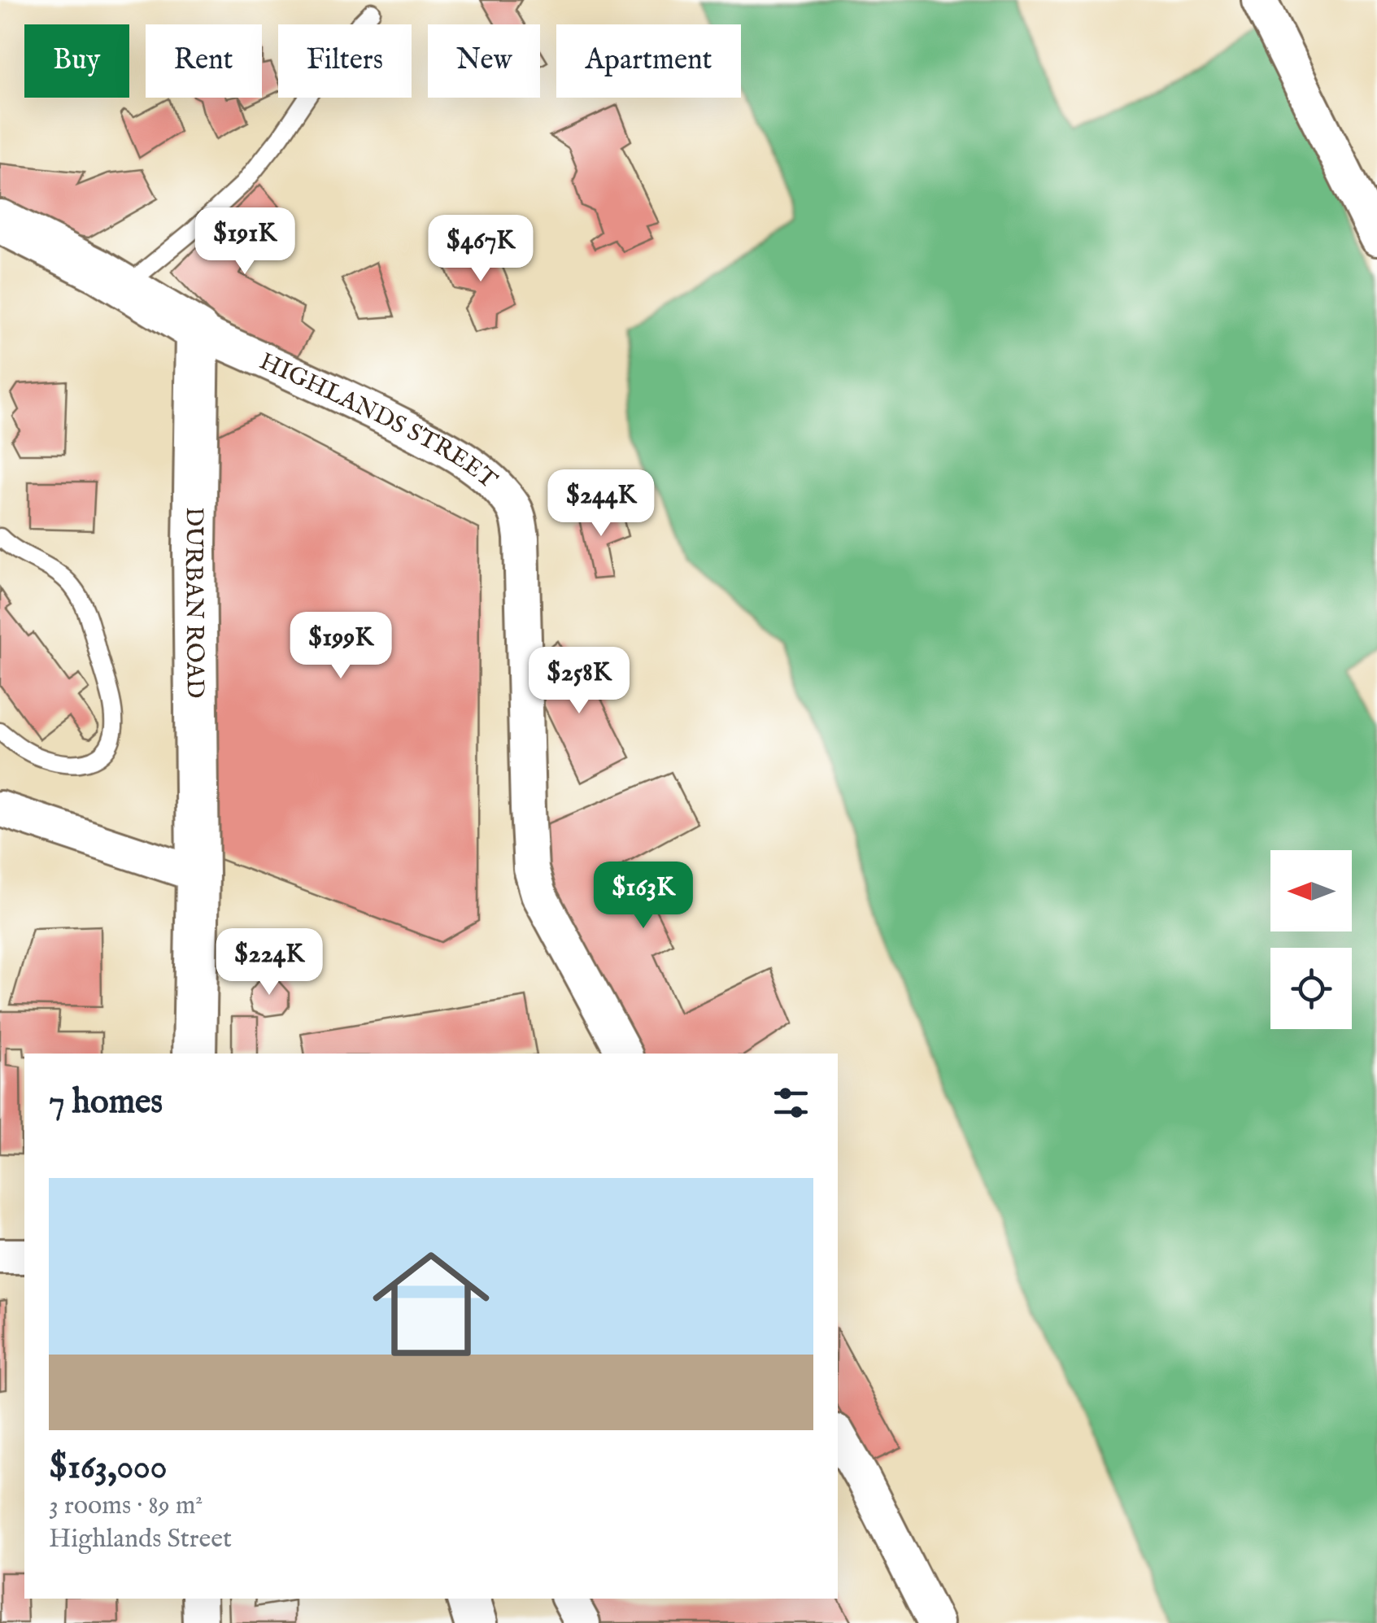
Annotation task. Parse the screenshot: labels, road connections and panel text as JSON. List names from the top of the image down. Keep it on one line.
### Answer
{"streets":{"street":["HIGHLANDS STREET","DURBAN ROAD"]},"crossings":[["HIGHLANDS STREET","DURBAN ROAD"]],"north":"left","page":{"chip":["Buy","Rent","Filters","New","Apartment"],"price":["$191K","$467K","$244K","$199K","$258K","$163K","$224K"],"heading":"7 homes","list":[{"name":"$163,000","note":"3 rooms · 89 m² · Highlands Street"}]}}
